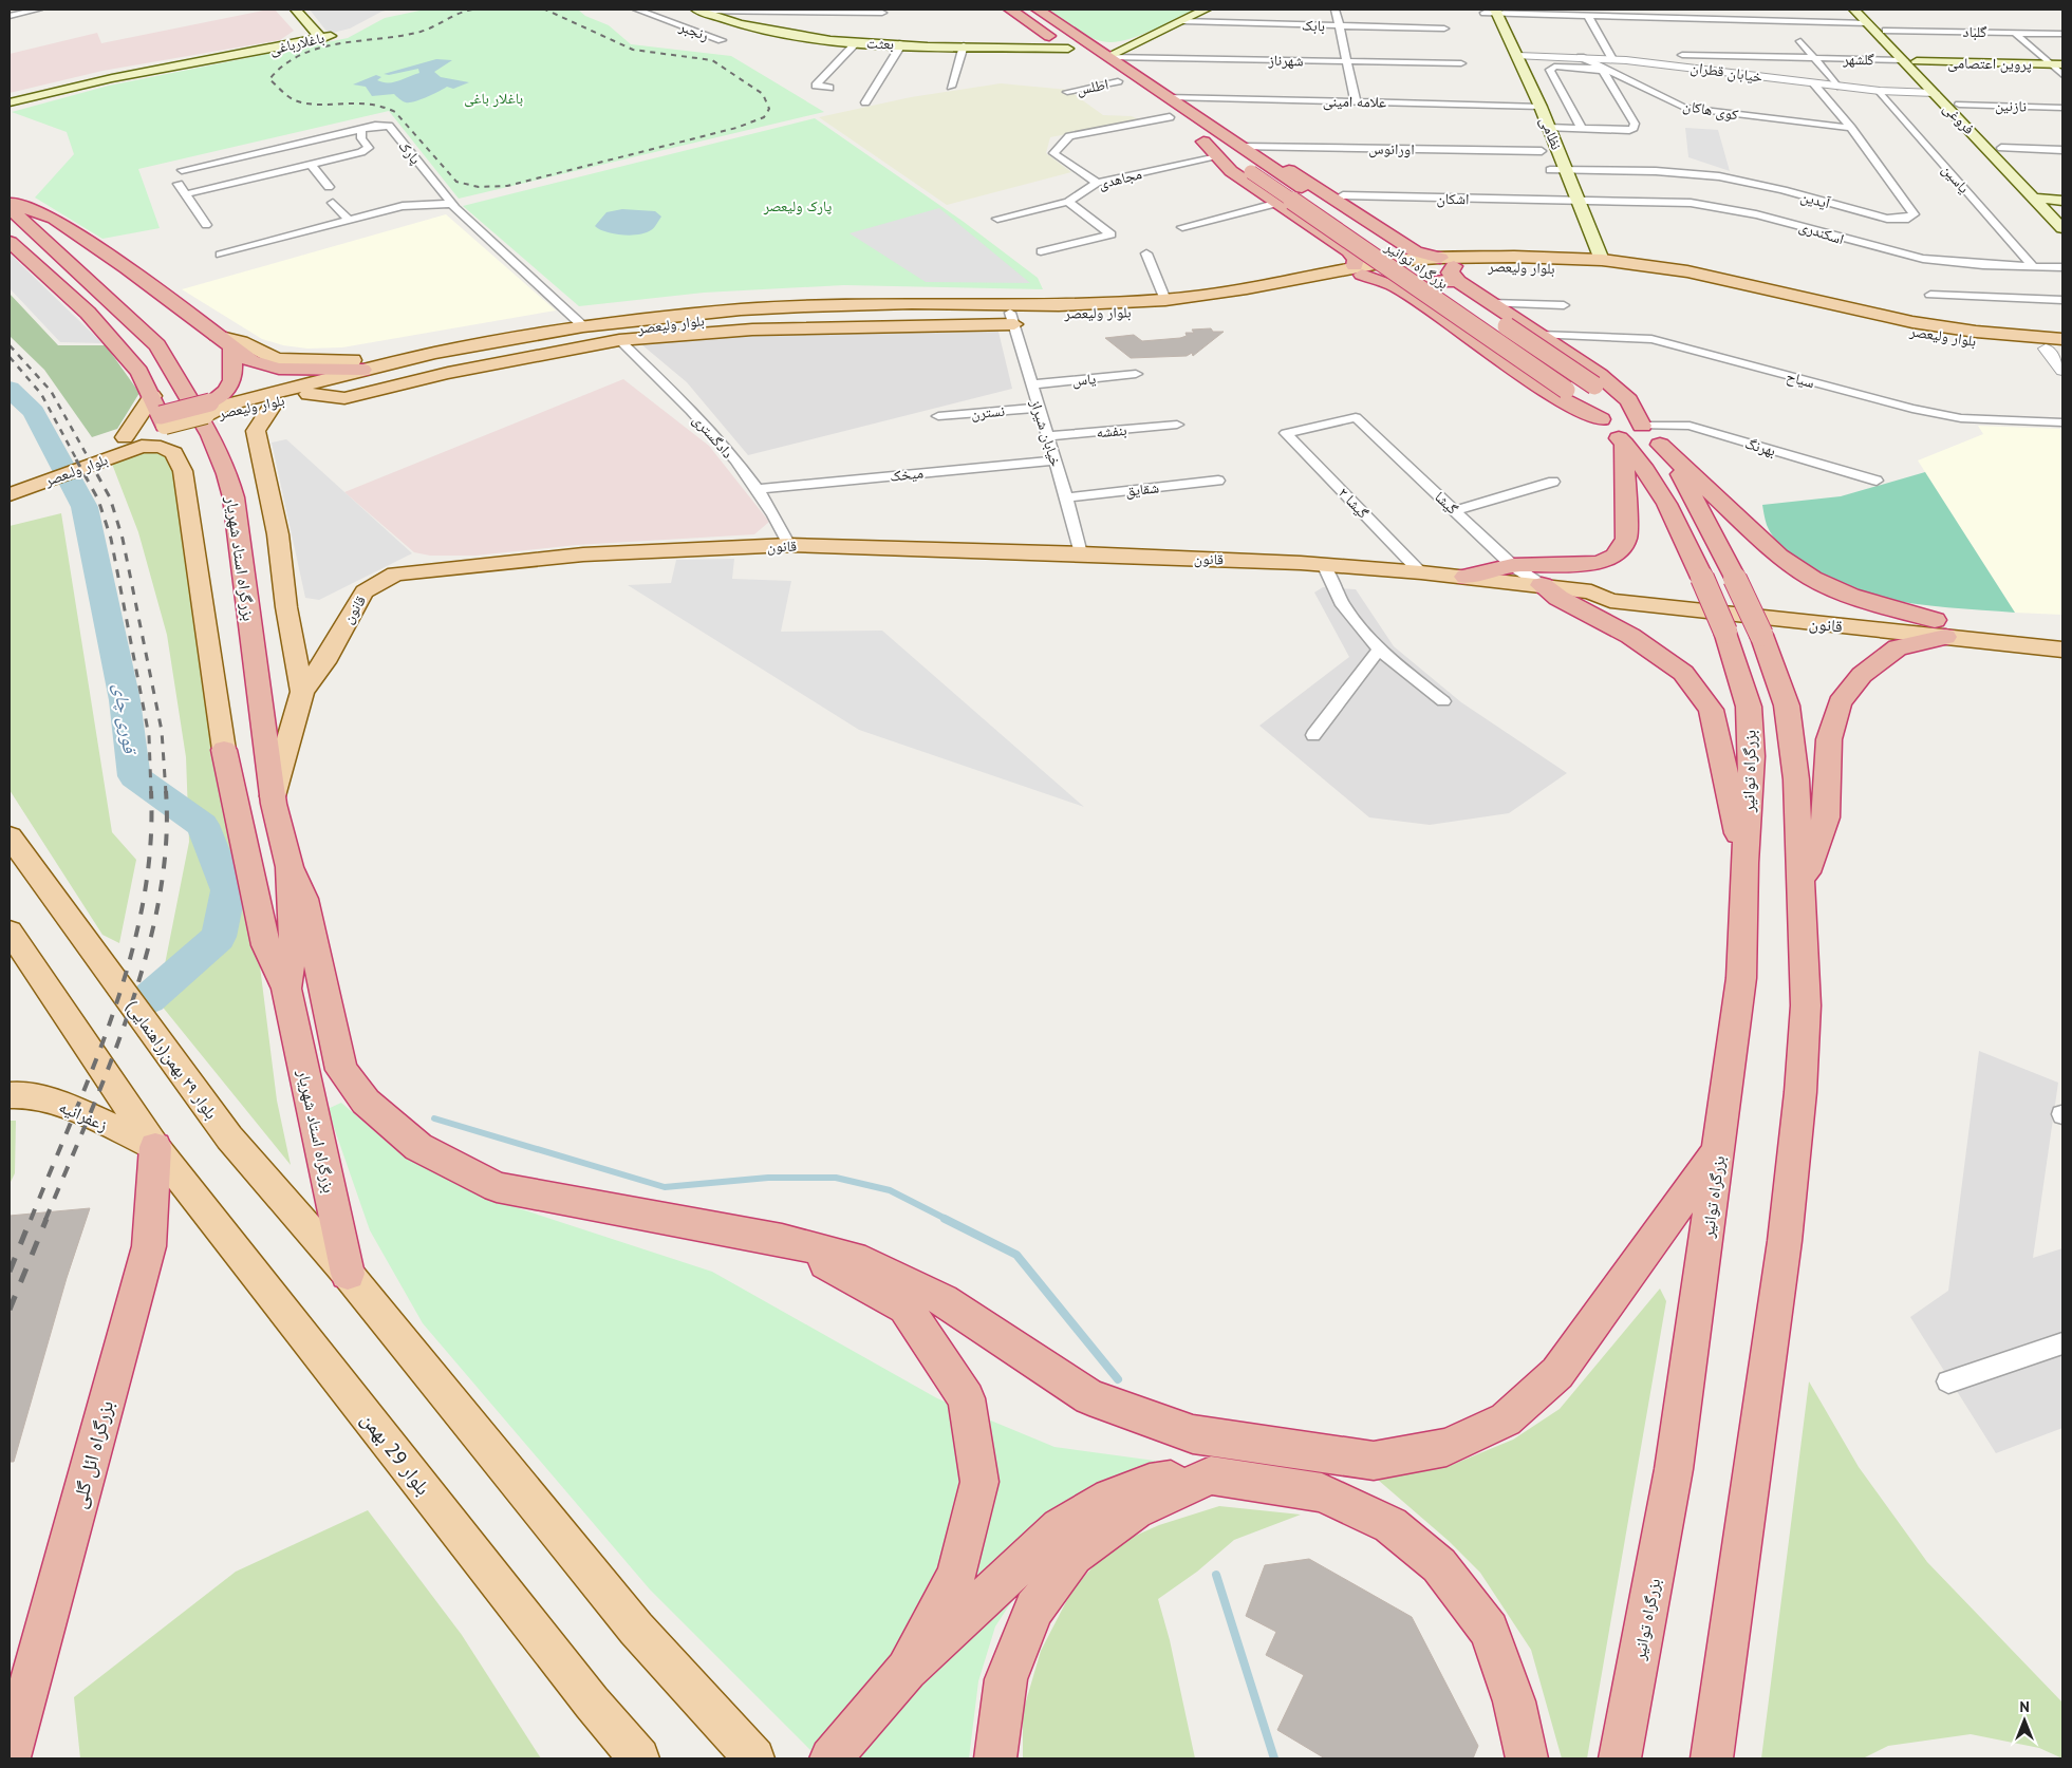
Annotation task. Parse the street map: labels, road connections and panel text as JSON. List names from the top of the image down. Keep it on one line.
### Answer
{"streets":{"highway":["بزرگراه توانیر","بزرگراه استاد شهریار","بزرگراه ائل گلی"],"main road":["باغلارباغی","بعثت","پروین اعتصامى","فروغى","نظامی","بلوار ولیعصر","بلوار ولىعصر","قانون","بلوار ٢٩ بهمن(راهنمایی)","زعفرانیه","بلوار 29 بهمن"],"street":["بابک","رنجبر","گلباد","گلشهر","شهرناز","خیابان قطران","اطلس","علامه امینی","نازنین","کوی هاکان","اورانوس","پارک","مجاهدی","یاسین","اشکان","آیدین","اسکندری","یاس","سیاح","نسترن","بنفشه","خیابان شیراز","دادگستری","بهرنگ","میخک","شقایق","گیشا ۲","گیشا"]},"crossings":[["گلباد","فروغى"],["گلشهر","خیابان قطران"],["گلشهر","فروغى"],["شهرناز","بزرگراه توانیر"],["پروین اعتصامى","فروغى"],["خیابان قطران","کوی هاکان"],["خیابان قطران","فروغى"],["خیابان قطران","نظامی"],["خیابان قطران","یاسین"],["خیابان قطران","آیدین"],["علامه امینی","نظامی"],["علامه امینی","بزرگراه توانیر"],["نازنین","فروغى"],["کوی هاکان","آیدین"],["نظامی","اورانوس"],["نظامی","اشکان"],["نظامی","آیدین"],["نظامی","اسکندری"],["نظامی","بلوار ولیعصر"],["اورانوس","بزرگراه توانیر"],["پارک","بلوار ولیعصر"],["یاسین","اسکندری"],["اشکان","اسکندری"],["بزرگراه توانیر","بهرنگ"],["بلوار ولیعصر","خیابان شیراز"],["یاس","خیابان شیراز"],["نسترن","خیابان شیراز"],["بنفشه","خیابان شیراز"],["خیابان شیراز","میخک"],["خیابان شیراز","شقایق"],["خیابان شیراز","قانون"],["دادگستری","میخک"],["دادگستری","قانون"],["گیشا ۲","گیشا"],["گیشا ۲","قانون"],["گیشا","قانون"],["بزرگراه استاد شهریار","بلوار ٢٩ بهمن(راهنمایی)"],["زعفرانیه","بلوار 29 بهمن"],["زعفرانیه","بزرگراه ائل گلی"],["بلوار 29 بهمن","بزرگراه ائل گلی"]],"water":["قوری چای"],"parks":["باغلار باغی","پارک ولیعصر"],"north":"top"}
